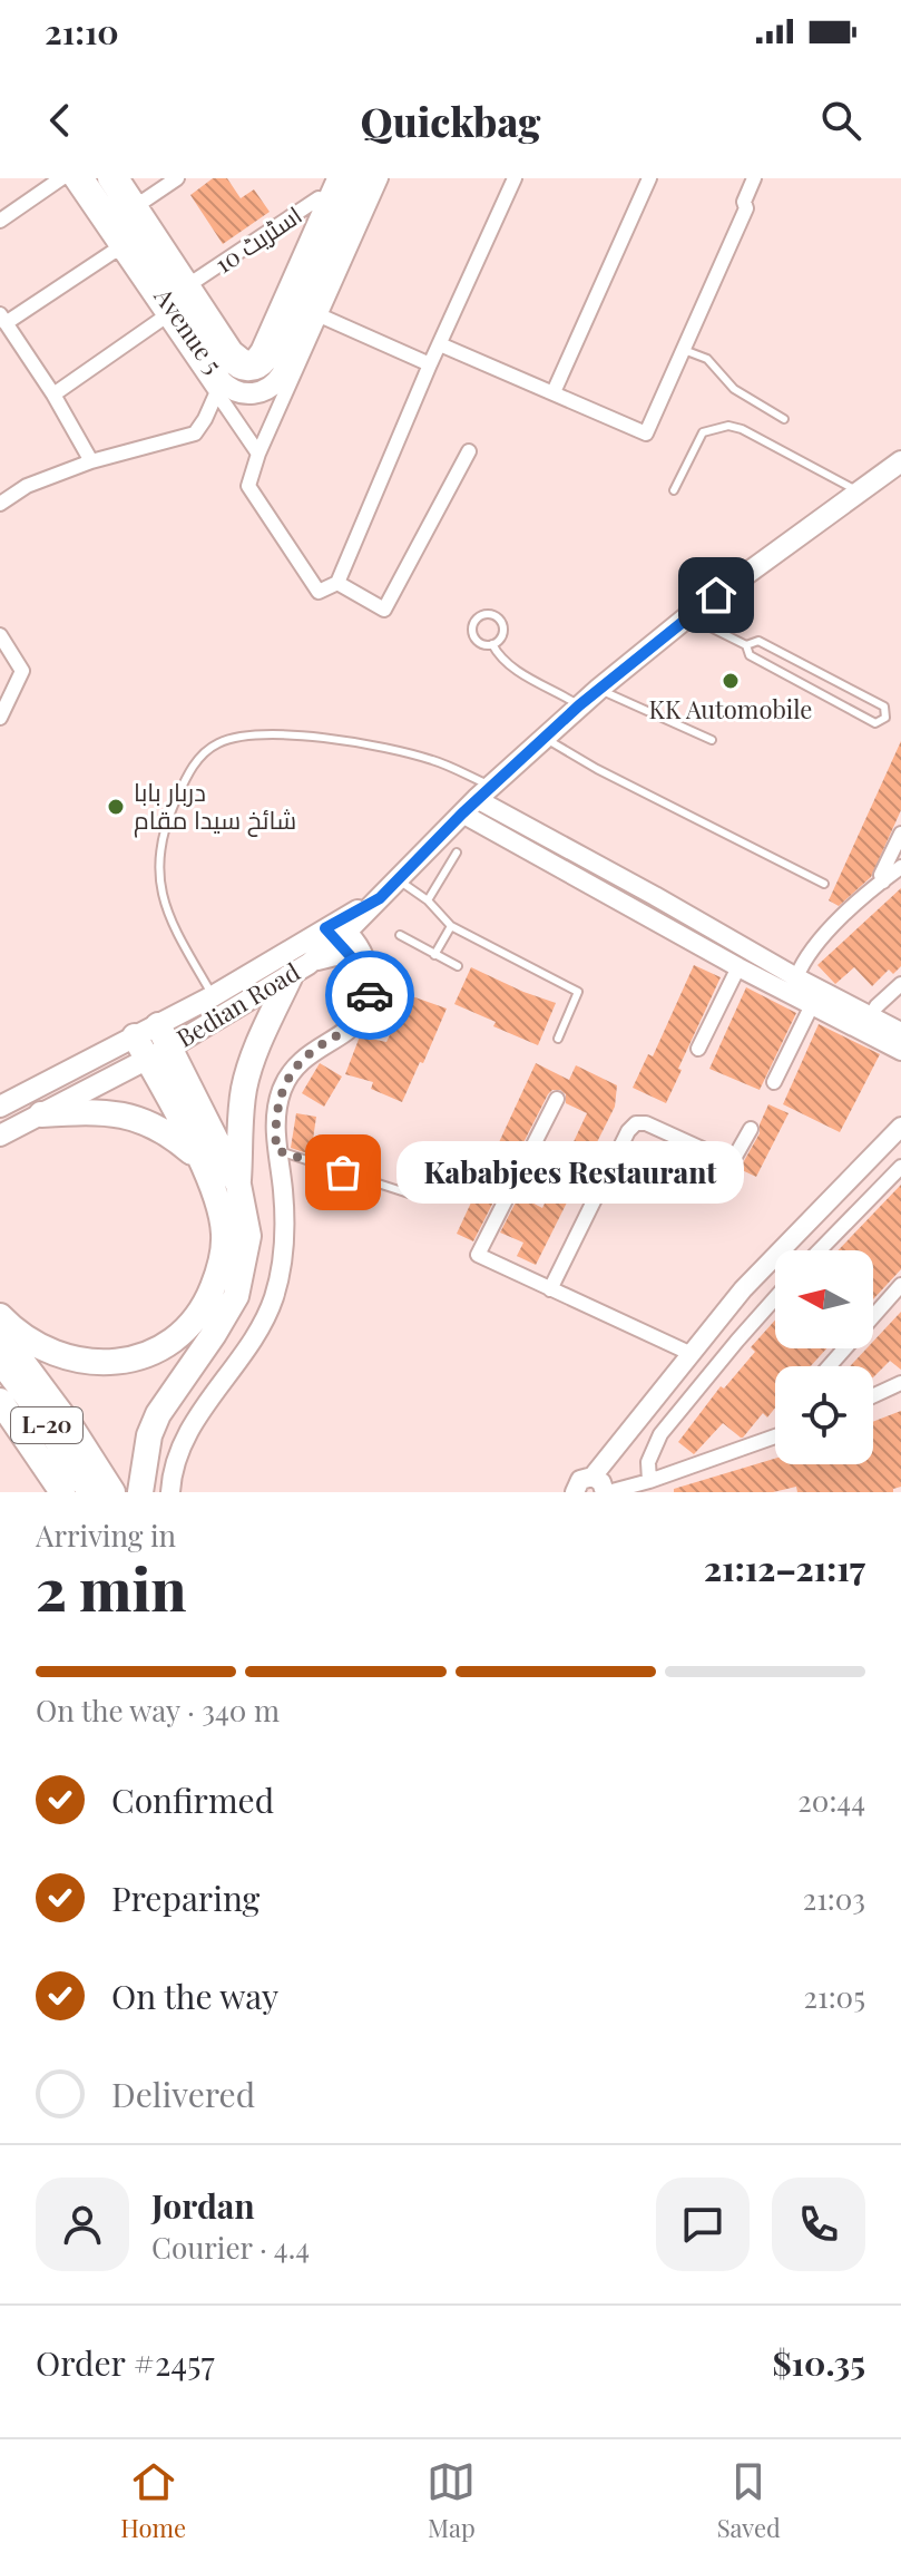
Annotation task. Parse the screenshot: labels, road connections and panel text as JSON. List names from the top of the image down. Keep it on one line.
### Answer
{"streets":{"highway":["L-20"],"main road":["Avenue 5","Bedian Road"],"street":["اسٹریٹ 10"]},"places":["KK Automobile","دربار بابا شائخ سیدا مقام","Kababjees Restaurant"],"north":"left","page":{"status":"21:10","header":"Quickbag","bubble":"Kababjees Restaurant","heading":["2 min","Arriving in","21:12–21:17"],"panel":["Jordan","Courier · 4.4","Order #2457","$10.35"],"bar":"On the way · 340 m","list":[["Confirmed","20:44"],["Preparing","21:03"],["On the way","21:05"],"Delivered"],"tabs":["Home","Map","Saved"]}}
